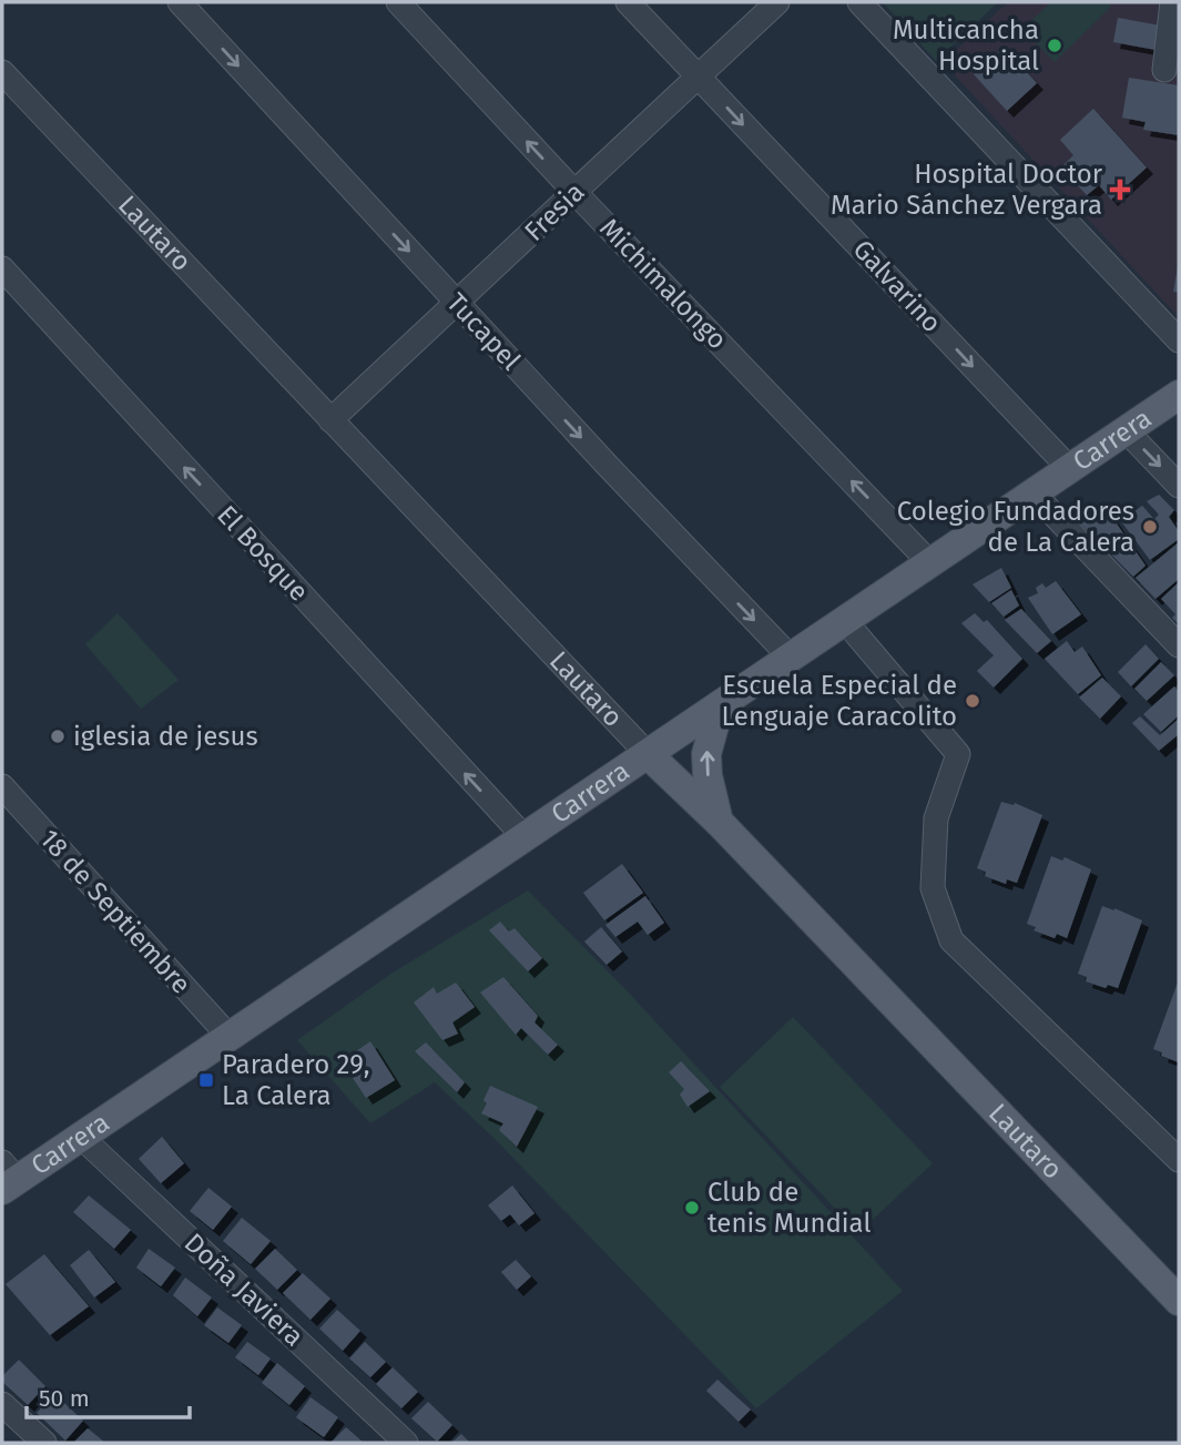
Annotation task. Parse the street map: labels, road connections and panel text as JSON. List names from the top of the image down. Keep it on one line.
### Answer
{"streets":{"main road":["Lautaro","Carrera"],"street":["Fresia","Michimalongo","Galvarino","Tucapel","El Bosque","18 de Septiembre","Doña Javiera"]},"crossings":[["Fresia","Lautaro"],["Fresia","Michimalongo"],["Fresia","Galvarino"],["Fresia","Tucapel"],["Lautaro","Carrera"],["Michimalongo","Carrera"],["Galvarino","Carrera"],["Tucapel","Carrera"],["Carrera","El Bosque"],["Carrera","18 de Septiembre"],["Carrera","Doña Javiera"]],"one_way":["Michimalongo","Tucapel","El Bosque"],"places":{"other":["Multicancha Hospital","Colegio Fundadores de La Calera","Escuela Especial de Lenguaje Caracolito","iglesia de jesus","Club de tenis Mundial"],"health":["Hospital Doctor Mario Sánchez Vergara"],"transit":["Paradero 29, La Calera"]},"scale_bar":"50 m"}
